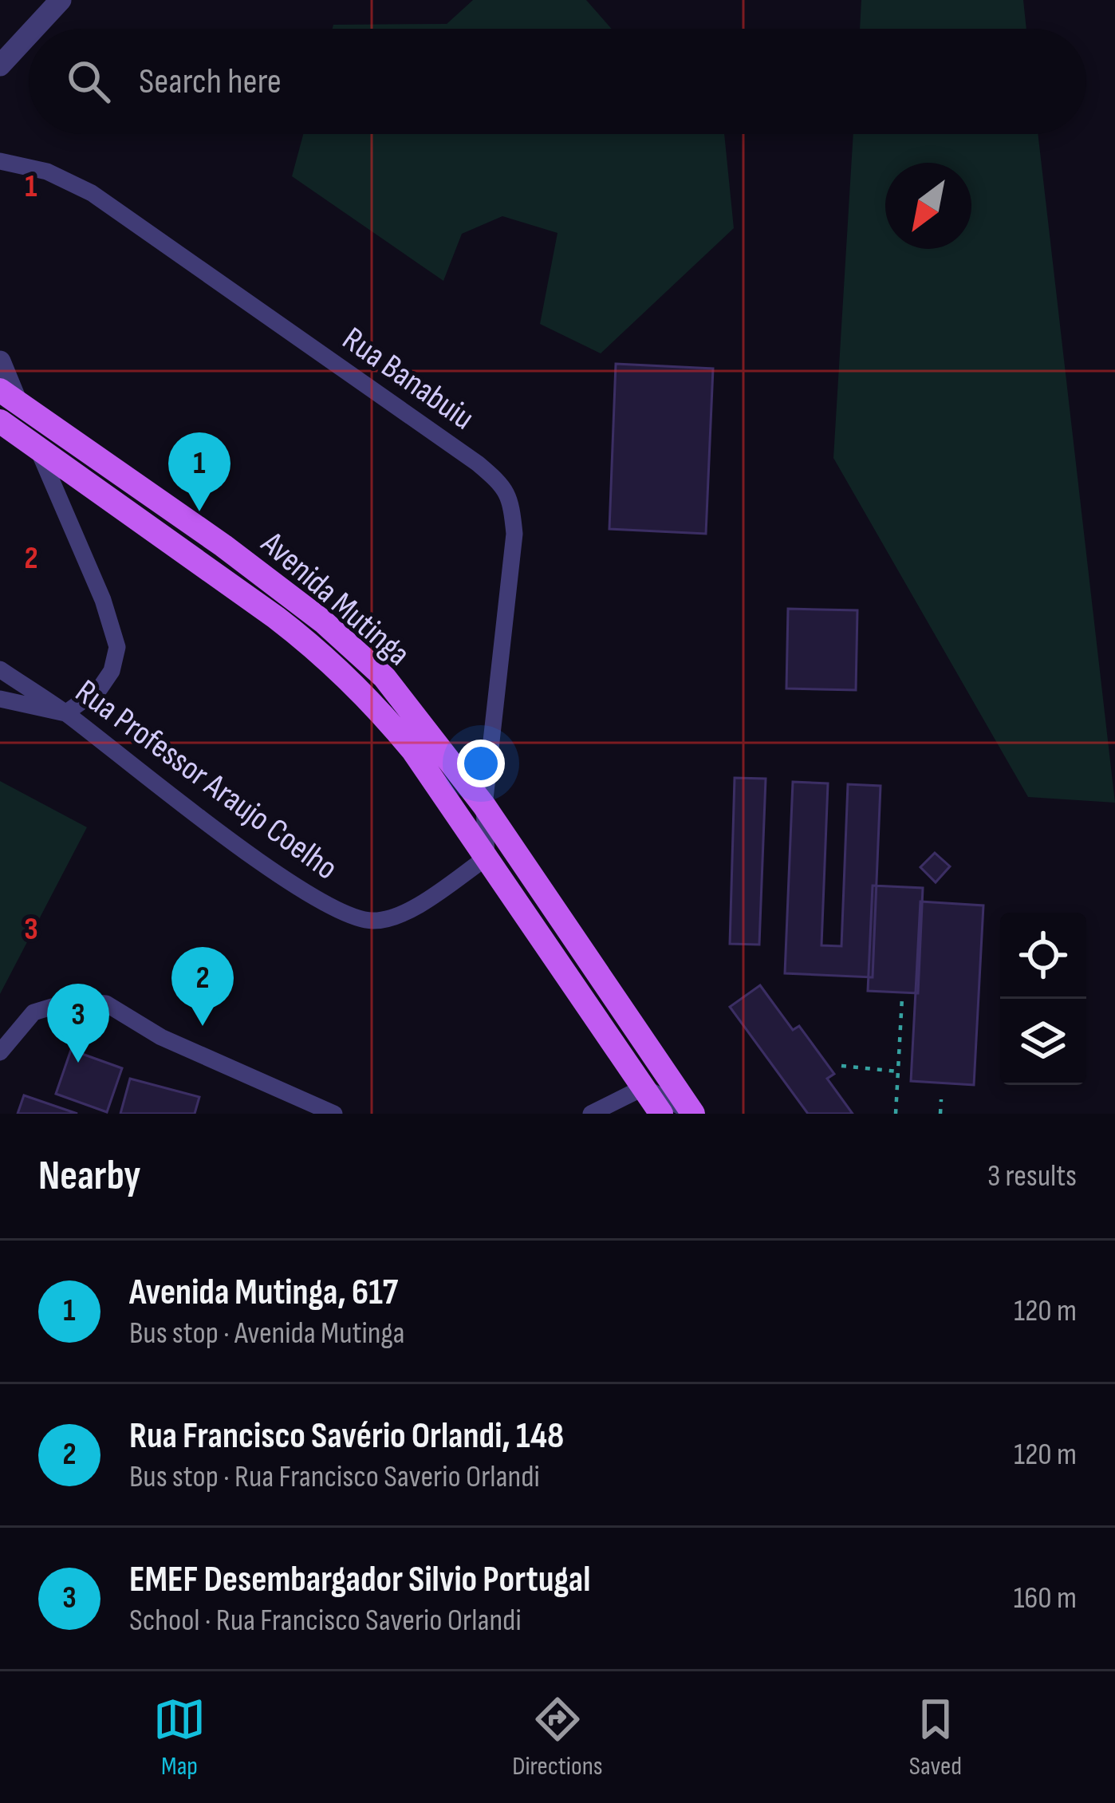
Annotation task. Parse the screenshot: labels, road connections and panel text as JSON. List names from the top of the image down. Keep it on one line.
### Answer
{"streets":{"main road":["Avenida Mutinga"],"street":["Rua Banabuiu","Rua Professor Araujo Coelho"]},"crossings":[["Rua Banabuiu","Avenida Mutinga"],["Avenida Mutinga","Rua Professor Araujo Coelho"]],"north":"bottom left","page":{"search":"Search here","pins":["1","2","3"],"heading":["Nearby","3 results"],"list":[{"mark":"1","name":"Avenida Mutinga, 617","note":"Bus stop · Avenida Mutinga","value":"120 m"},{"mark":"2","name":"Rua Francisco Savério Orlandi, 148","note":"Bus stop · Rua Francisco Saverio Orlandi","value":"120 m"},{"mark":"3","name":"EMEF Desembargador Silvio Portugal","note":"School · Rua Francisco Saverio Orlandi","value":"160 m"}],"nav":["Map","Directions","Saved"]},"grid":{"rows":["1","2","3"]}}
